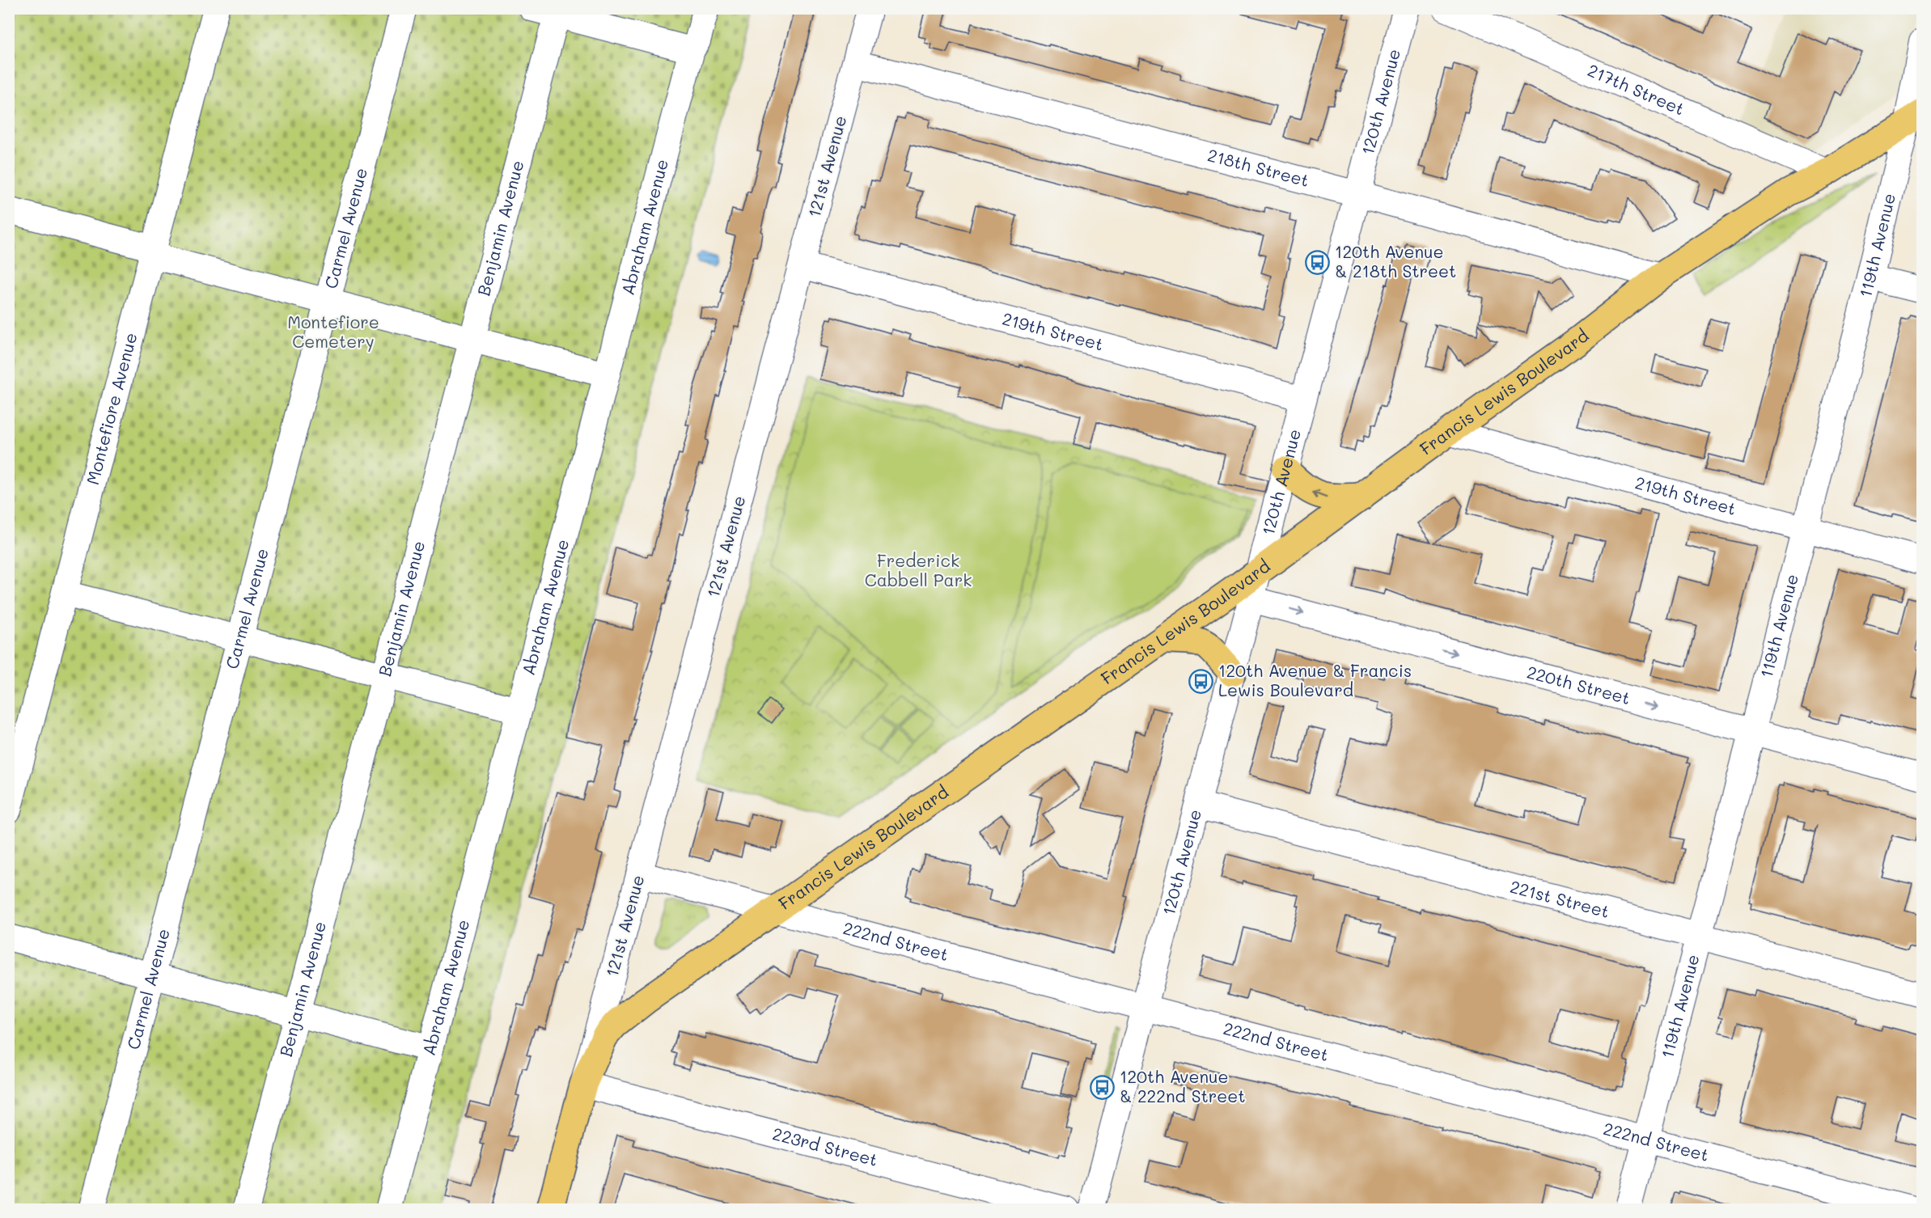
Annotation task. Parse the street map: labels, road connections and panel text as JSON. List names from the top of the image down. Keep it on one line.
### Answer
{"streets":{"main road":["Francis Lewis Boulevard"],"street":["217th Street","120th Avenue","121st Avenue","218th Street","Benjamin Avenue","Abraham Avenue","Carmel Avenue","119th Avenue","219th Street","Montefiore Avenue","220th Street","221st Street","222nd Street","223rd Street"]},"crossings":[["217th Street","Francis Lewis Boulevard"],["120th Avenue","218th Street"],["120th Avenue","219th Street"],["120th Avenue","Francis Lewis Boulevard"],["120th Avenue","220th Street"],["120th Avenue","221st Street"],["120th Avenue","222nd Street"],["121st Avenue","218th Street"],["121st Avenue","219th Street"],["121st Avenue","Francis Lewis Boulevard"],["121st Avenue","222nd Street"],["121st Avenue","223rd Street"],["218th Street","Francis Lewis Boulevard"],["119th Avenue","219th Street"],["119th Avenue","Francis Lewis Boulevard"],["119th Avenue","220th Street"],["119th Avenue","221st Street"],["119th Avenue","222nd Street"],["219th Street","Francis Lewis Boulevard"],["Francis Lewis Boulevard","220th Street"],["Francis Lewis Boulevard","222nd Street"],["Francis Lewis Boulevard","223rd Street"]],"one_way":["220th Street"],"parks":["Montefiore Cemetery","Frederick Cabbell Park"],"places":{"bus stop":["120th Avenue & 218th Street","120th Avenue & Francis Lewis Boulevard","120th Avenue & 222nd Street"]}}
